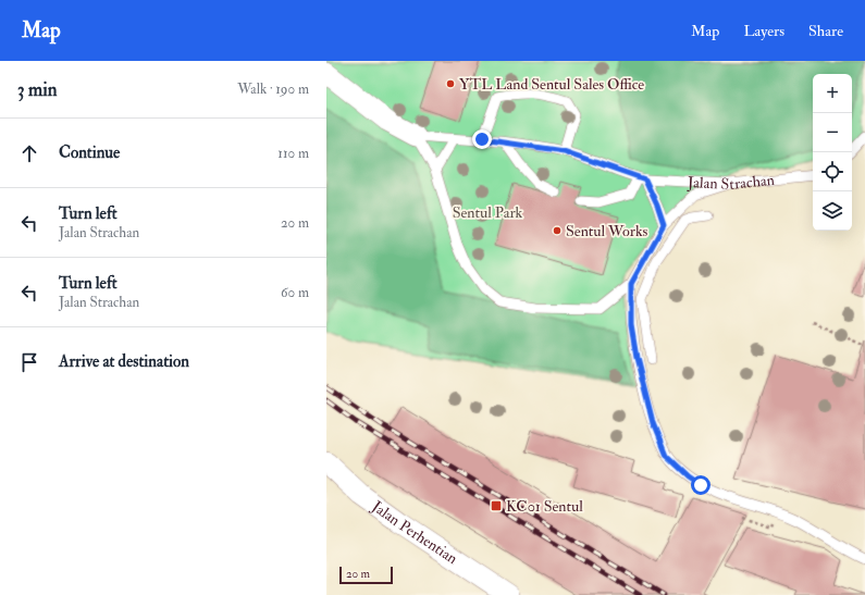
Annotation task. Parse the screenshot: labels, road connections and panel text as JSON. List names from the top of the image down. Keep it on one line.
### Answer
{"streets":{"street":["Jalan Strachan","Jalan Perhentian"]},"parks":["Sentul Park"],"places":{"other":["YTL Land Sentul Sales Office","Sentul Works"],"transit":["KC01 Sentul"]},"scale_bar":"20 m","page":{"header":"Map","nav":["Map","Layers","Share"],"heading":["3 min","Walk · 190 m"],"map_buttons":["+","−"],"list":[["Continue","110 m"],["Turn left","Jalan Strachan","20 m"],["Turn left","Jalan Strachan","60 m"],"Arrive at destination"],"scale":"20 m"}}
